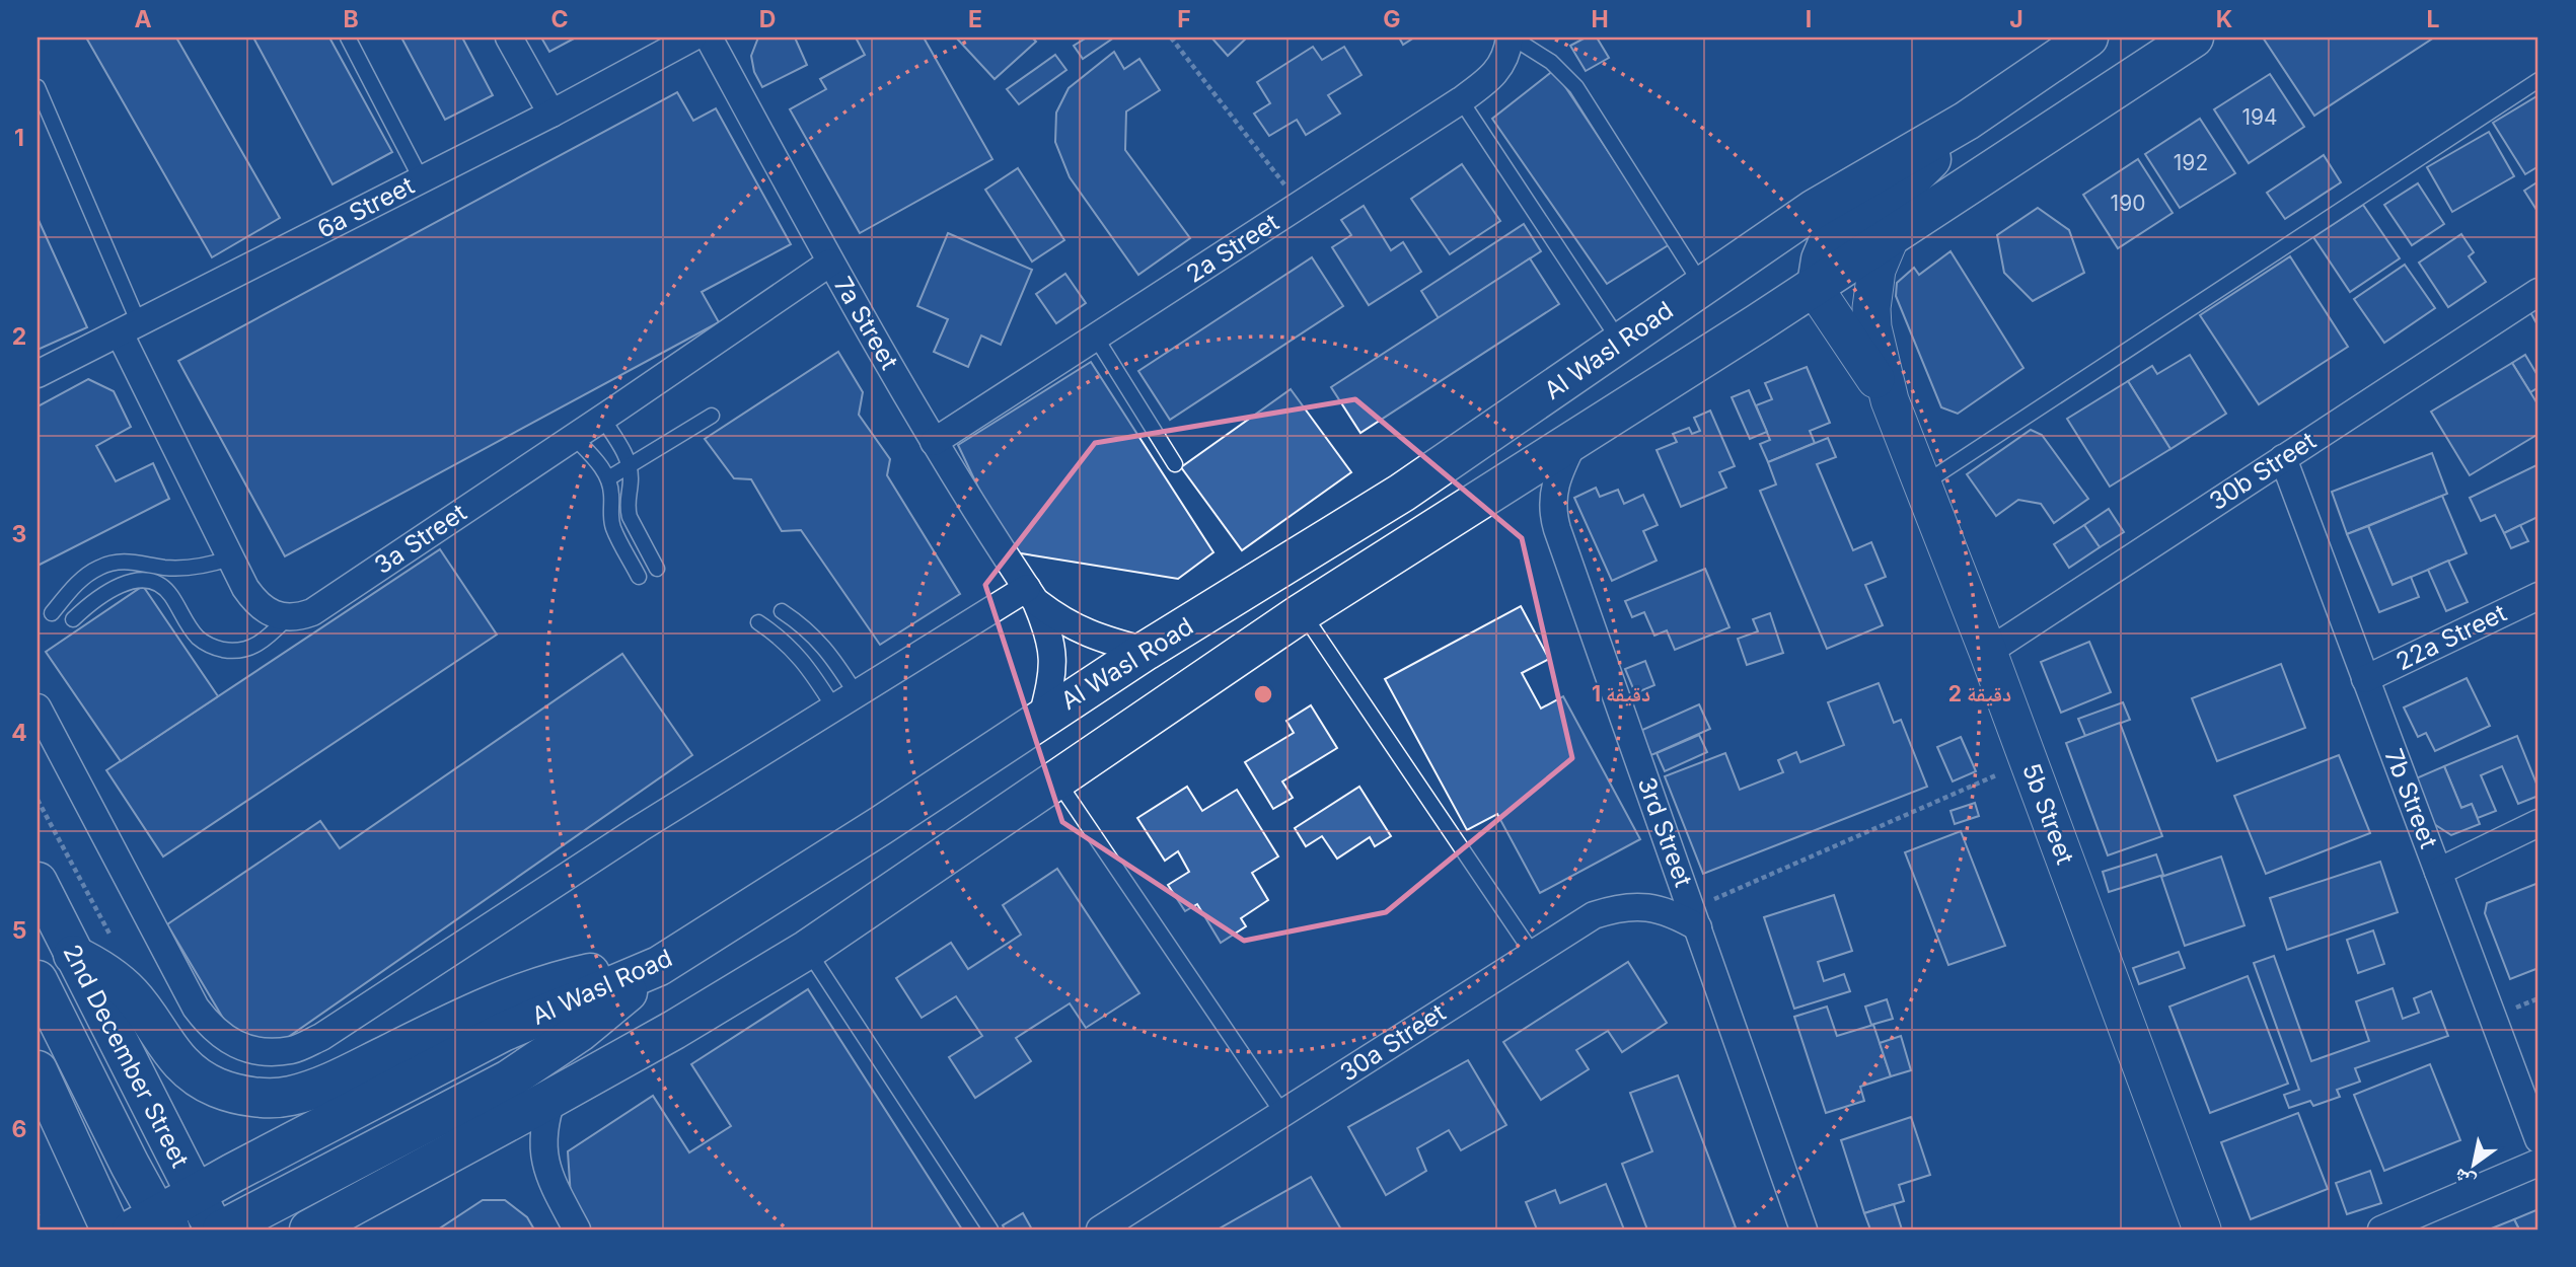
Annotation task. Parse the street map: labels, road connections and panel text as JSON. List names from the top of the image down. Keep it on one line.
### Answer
{"streets":{"main road":["Al Wasl Road","2nd December Street"],"street":["6a Street","2a Street","7a Street","30b Street","3a Street","22a Street","7b Street","5b Street","3rd Street","30a Street"]},"crossings":[["2a Street","7a Street"],["7a Street","Al Wasl Road"],["7a Street","3a Street"],["Al Wasl Road","5b Street"],["Al Wasl Road","3rd Street"],["Al Wasl Road","2nd December Street"],["30b Street","7b Street"],["30b Street","5b Street"],["22a Street","7b Street"],["3rd Street","30a Street"]],"house_numbers":["194","192","190"],"north":"bottom left","grid":{"columns":["A","B","C","D","E","F","G","H","I","J","K","L"],"rows":["1","2","3","4","5","6"]},"rings":["1 دقيقة","2 دقيقة"]}
